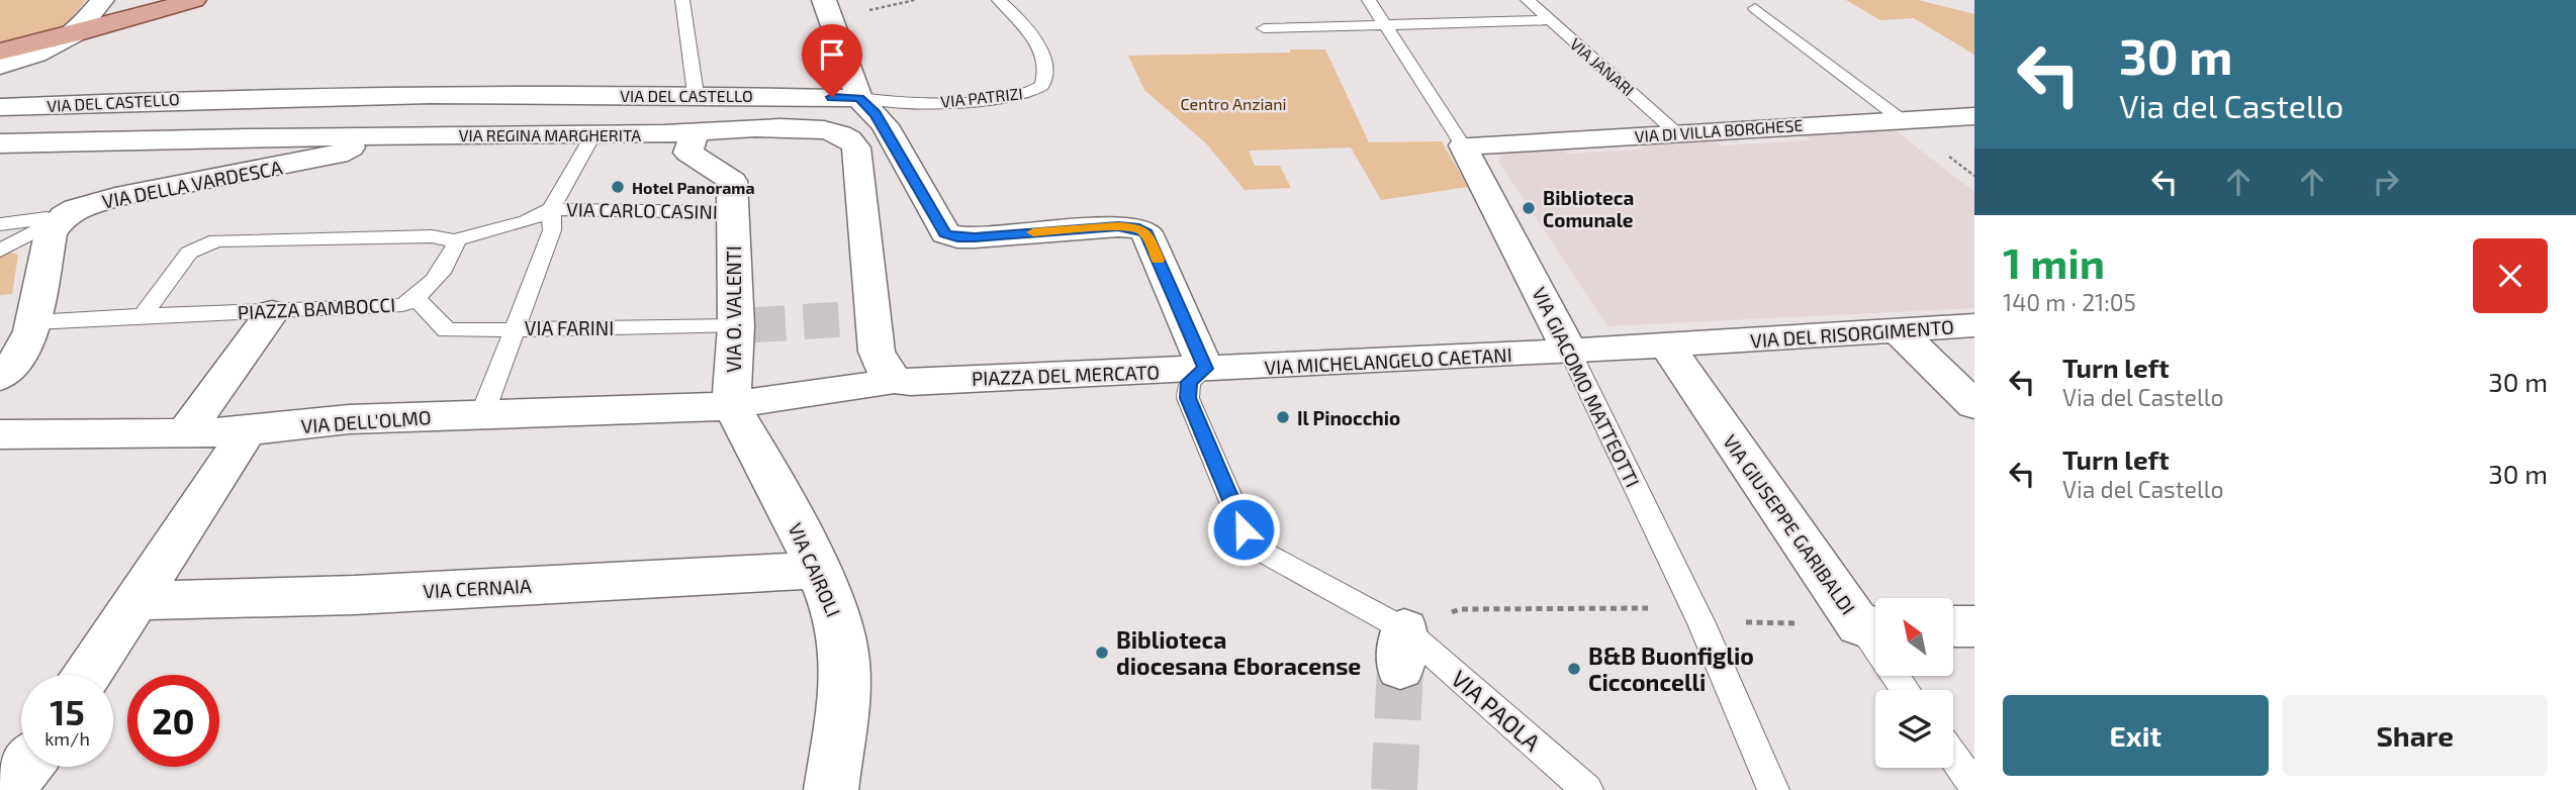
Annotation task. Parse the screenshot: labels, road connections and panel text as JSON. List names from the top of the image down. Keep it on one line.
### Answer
{"streets":{"street":["VIA DEL CASTELLO","VIA DI VILLA BORGHESE","VIA REGINA MARGHERITA","VIA DELLA VARDESCA","VIA O. VALENTI","VIA DEL RISORGIMENTO","VIA MICHELANGELO CAETANI","PIAZZA DEL MERCATO","VIA GIACOMO MATTEOTTI","VIA DELL'OLMO","VIA GIUSEPPE GARIBALDI","VIA CAIROLI","VIA CERNAIA"],"lane":["VIA JANARI","VIA PATRIZI","VIA CARLO CASINI","PIAZZA BAMBOCCI","VIA FARINI","VIA PAOLA"]},"crossings":[["VIA JANARI","VIA DI VILLA BORGHESE"],["VIA DEL CASTELLO","VIA PATRIZI"],["VIA DI VILLA BORGHESE","VIA GIACOMO MATTEOTTI"],["VIA REGINA MARGHERITA","VIA DELLA VARDESCA"],["VIA REGINA MARGHERITA","VIA O. VALENTI"],["VIA REGINA MARGHERITA","PIAZZA DEL MERCATO"],["VIA CARLO CASINI","VIA O. VALENTI"],["PIAZZA BAMBOCCI","VIA FARINI"],["VIA O. VALENTI","VIA FARINI"],["VIA O. VALENTI","VIA DELL'OLMO"],["VIA O. VALENTI","VIA CAIROLI"],["VIA DEL RISORGIMENTO","VIA MICHELANGELO CAETANI"],["VIA DEL RISORGIMENTO","VIA GIUSEPPE GARIBALDI"],["VIA MICHELANGELO CAETANI","PIAZZA DEL MERCATO"],["VIA MICHELANGELO CAETANI","VIA GIACOMO MATTEOTTI"],["VIA MICHELANGELO CAETANI","VIA GIUSEPPE GARIBALDI"],["PIAZZA DEL MERCATO","VIA PAOLA"],["VIA DELL'OLMO","VIA CAIROLI"],["VIA CAIROLI","VIA CERNAIA"]],"parks":["Centro Anziani"],"places":["Hotel Panorama","Biblioteca Comunale","Il Pinocchio","Biblioteca diocesana Eboracense","B&B Buonfiglio Cicconcelli"],"north":"top left","page":{"turn":["30 m","Via del Castello"],"heading":["1 min","140 m · 21:05"],"list":[{"name":"Turn left","note":"Via del Castello","value":"30 m"},{"name":"Turn left","note":"Via del Castello","value":"30 m"}],"speed":"15 km/h","limit":"20","buttons":["Exit","Share"]}}
